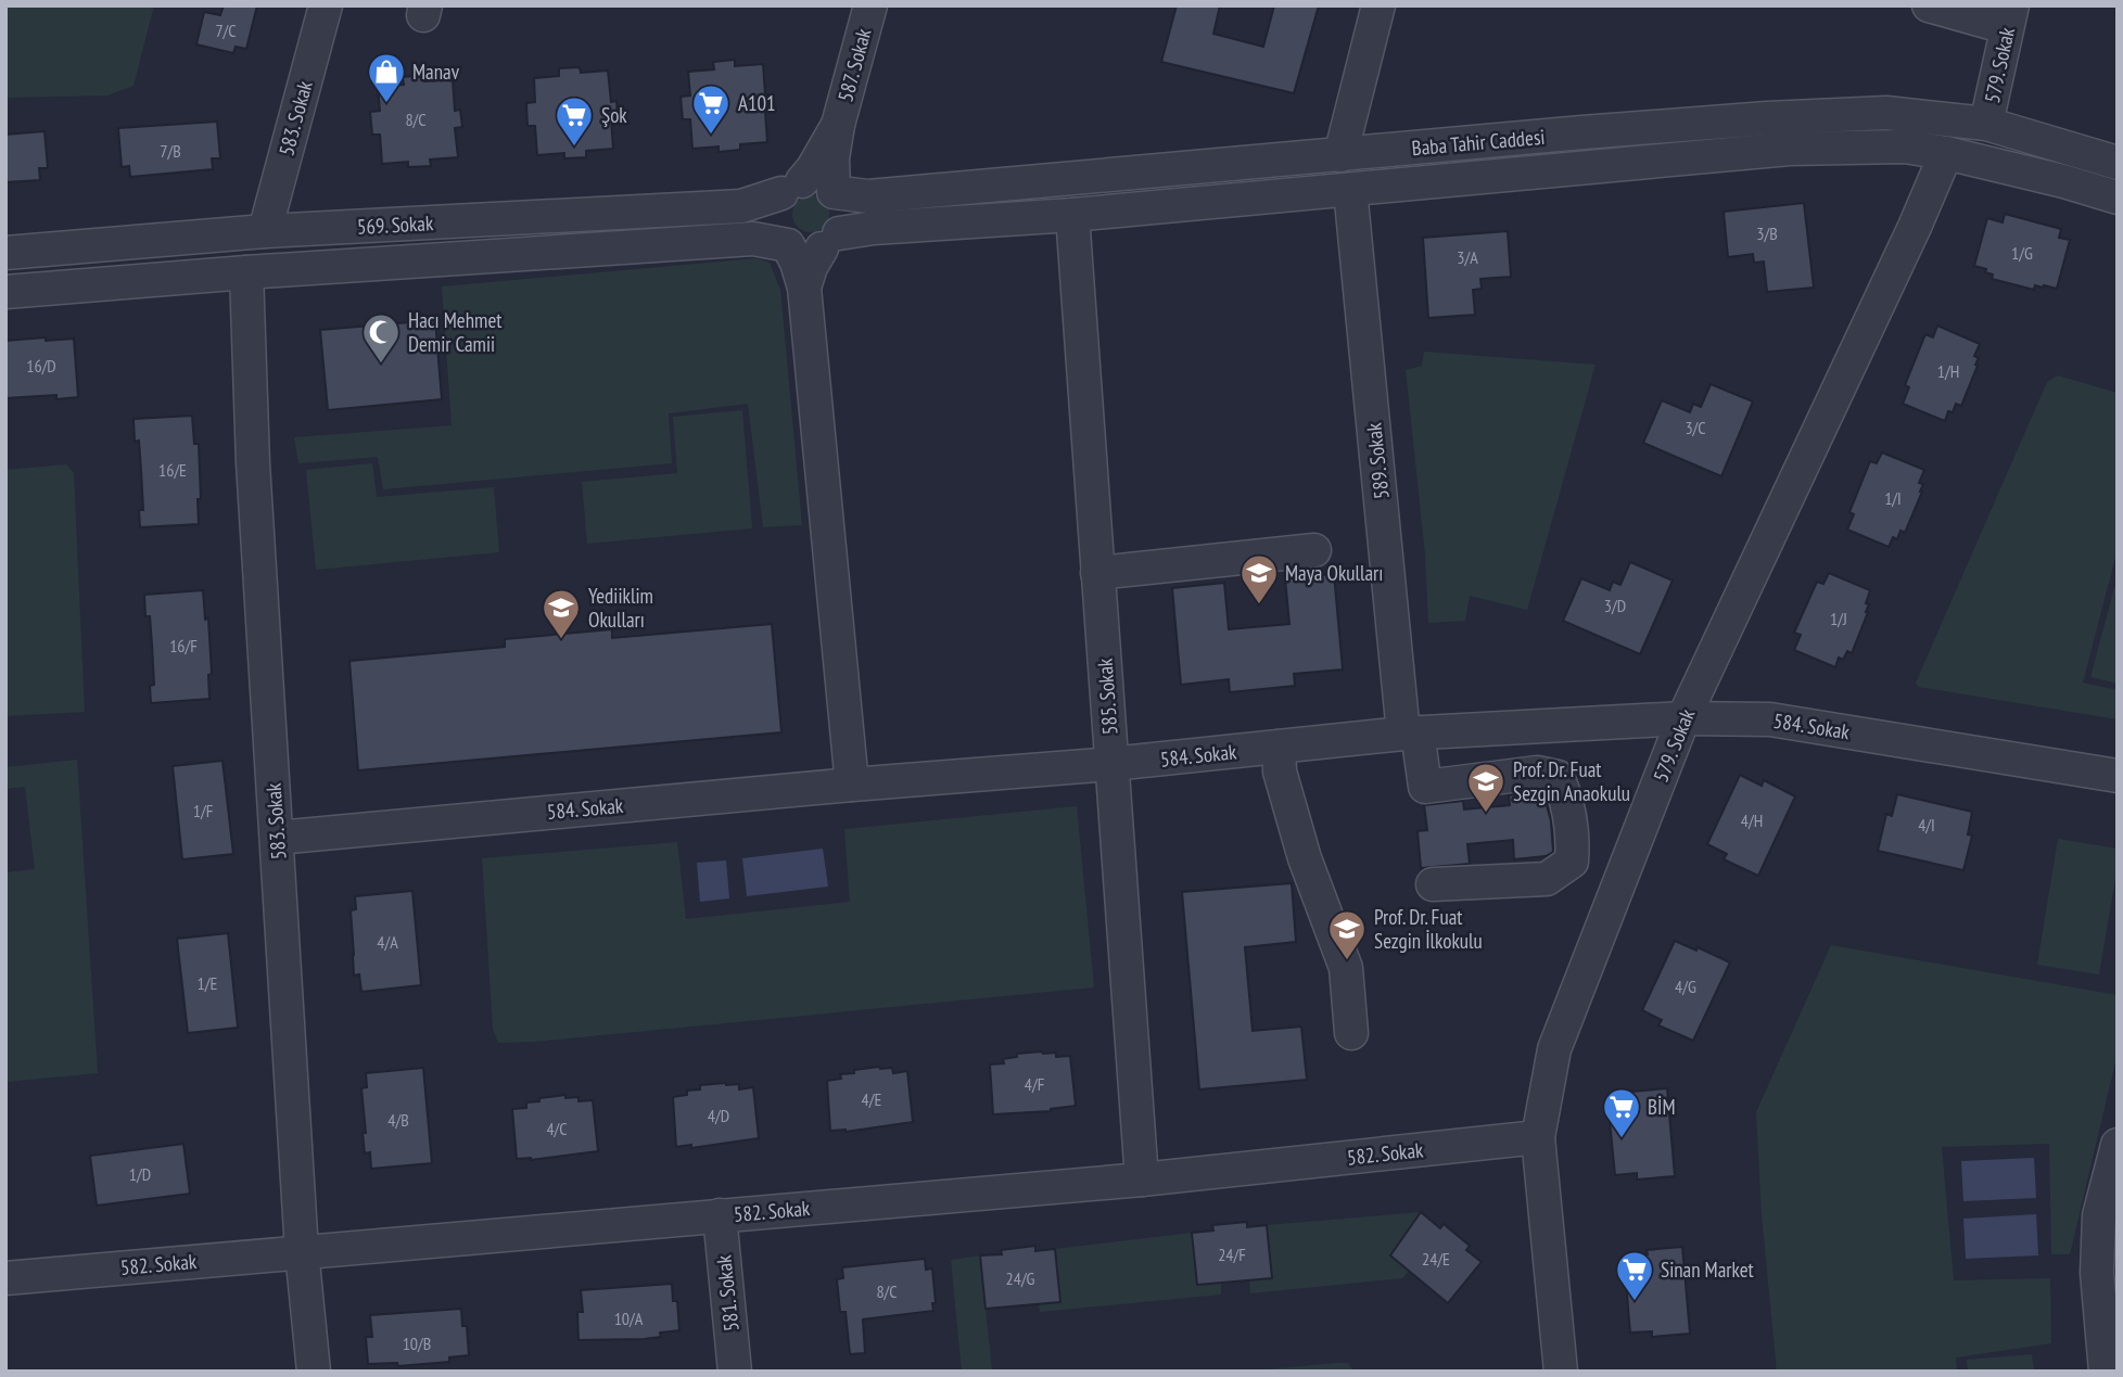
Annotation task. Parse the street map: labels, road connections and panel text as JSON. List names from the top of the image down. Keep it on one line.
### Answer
{"streets":{"street":["587. Sokak","579. Sokak","583. Sokak","Baba Tahir Caddesi","569. Sokak","589. Sokak","585. Sokak","584. Sokak","582. Sokak","581. Sokak"]},"crossings":[["579. Sokak","Baba Tahir Caddesi"],["579. Sokak","584. Sokak"],["579. Sokak","582. Sokak"],["583. Sokak","569. Sokak"],["583. Sokak","584. Sokak"],["583. Sokak","582. Sokak"],["Baba Tahir Caddesi","569. Sokak"],["Baba Tahir Caddesi","589. Sokak"],["Baba Tahir Caddesi","585. Sokak"],["589. Sokak","584. Sokak"],["585. Sokak","584. Sokak"],["585. Sokak","582. Sokak"],["582. Sokak","581. Sokak"]],"places":{"shop":["Manav"],"supermarket":["A101","Şok","BİM","Sinan Market"],"mosque":["Hacı Mehmet Demir Camii"],"school or university":["Maya Okulları","Yediiklim Okulları","Prof. Dr. Fuat Sezgin Anaokulu","Prof. Dr. Fuat Sezgin İlkokulu"]},"house_numbers":["7/C","8/C","7/B","3/B","1/G","3/A","16/D","1/H","3/C","16/E","1/I","3/D","1/J","16/F","1/F","4/H","4/I","4/A","1/E","4/G","4/F","4/E","4/D","4/B","4/C","1/D","24/F","24/E","24/G","8/C","10/A","10/B"]}
